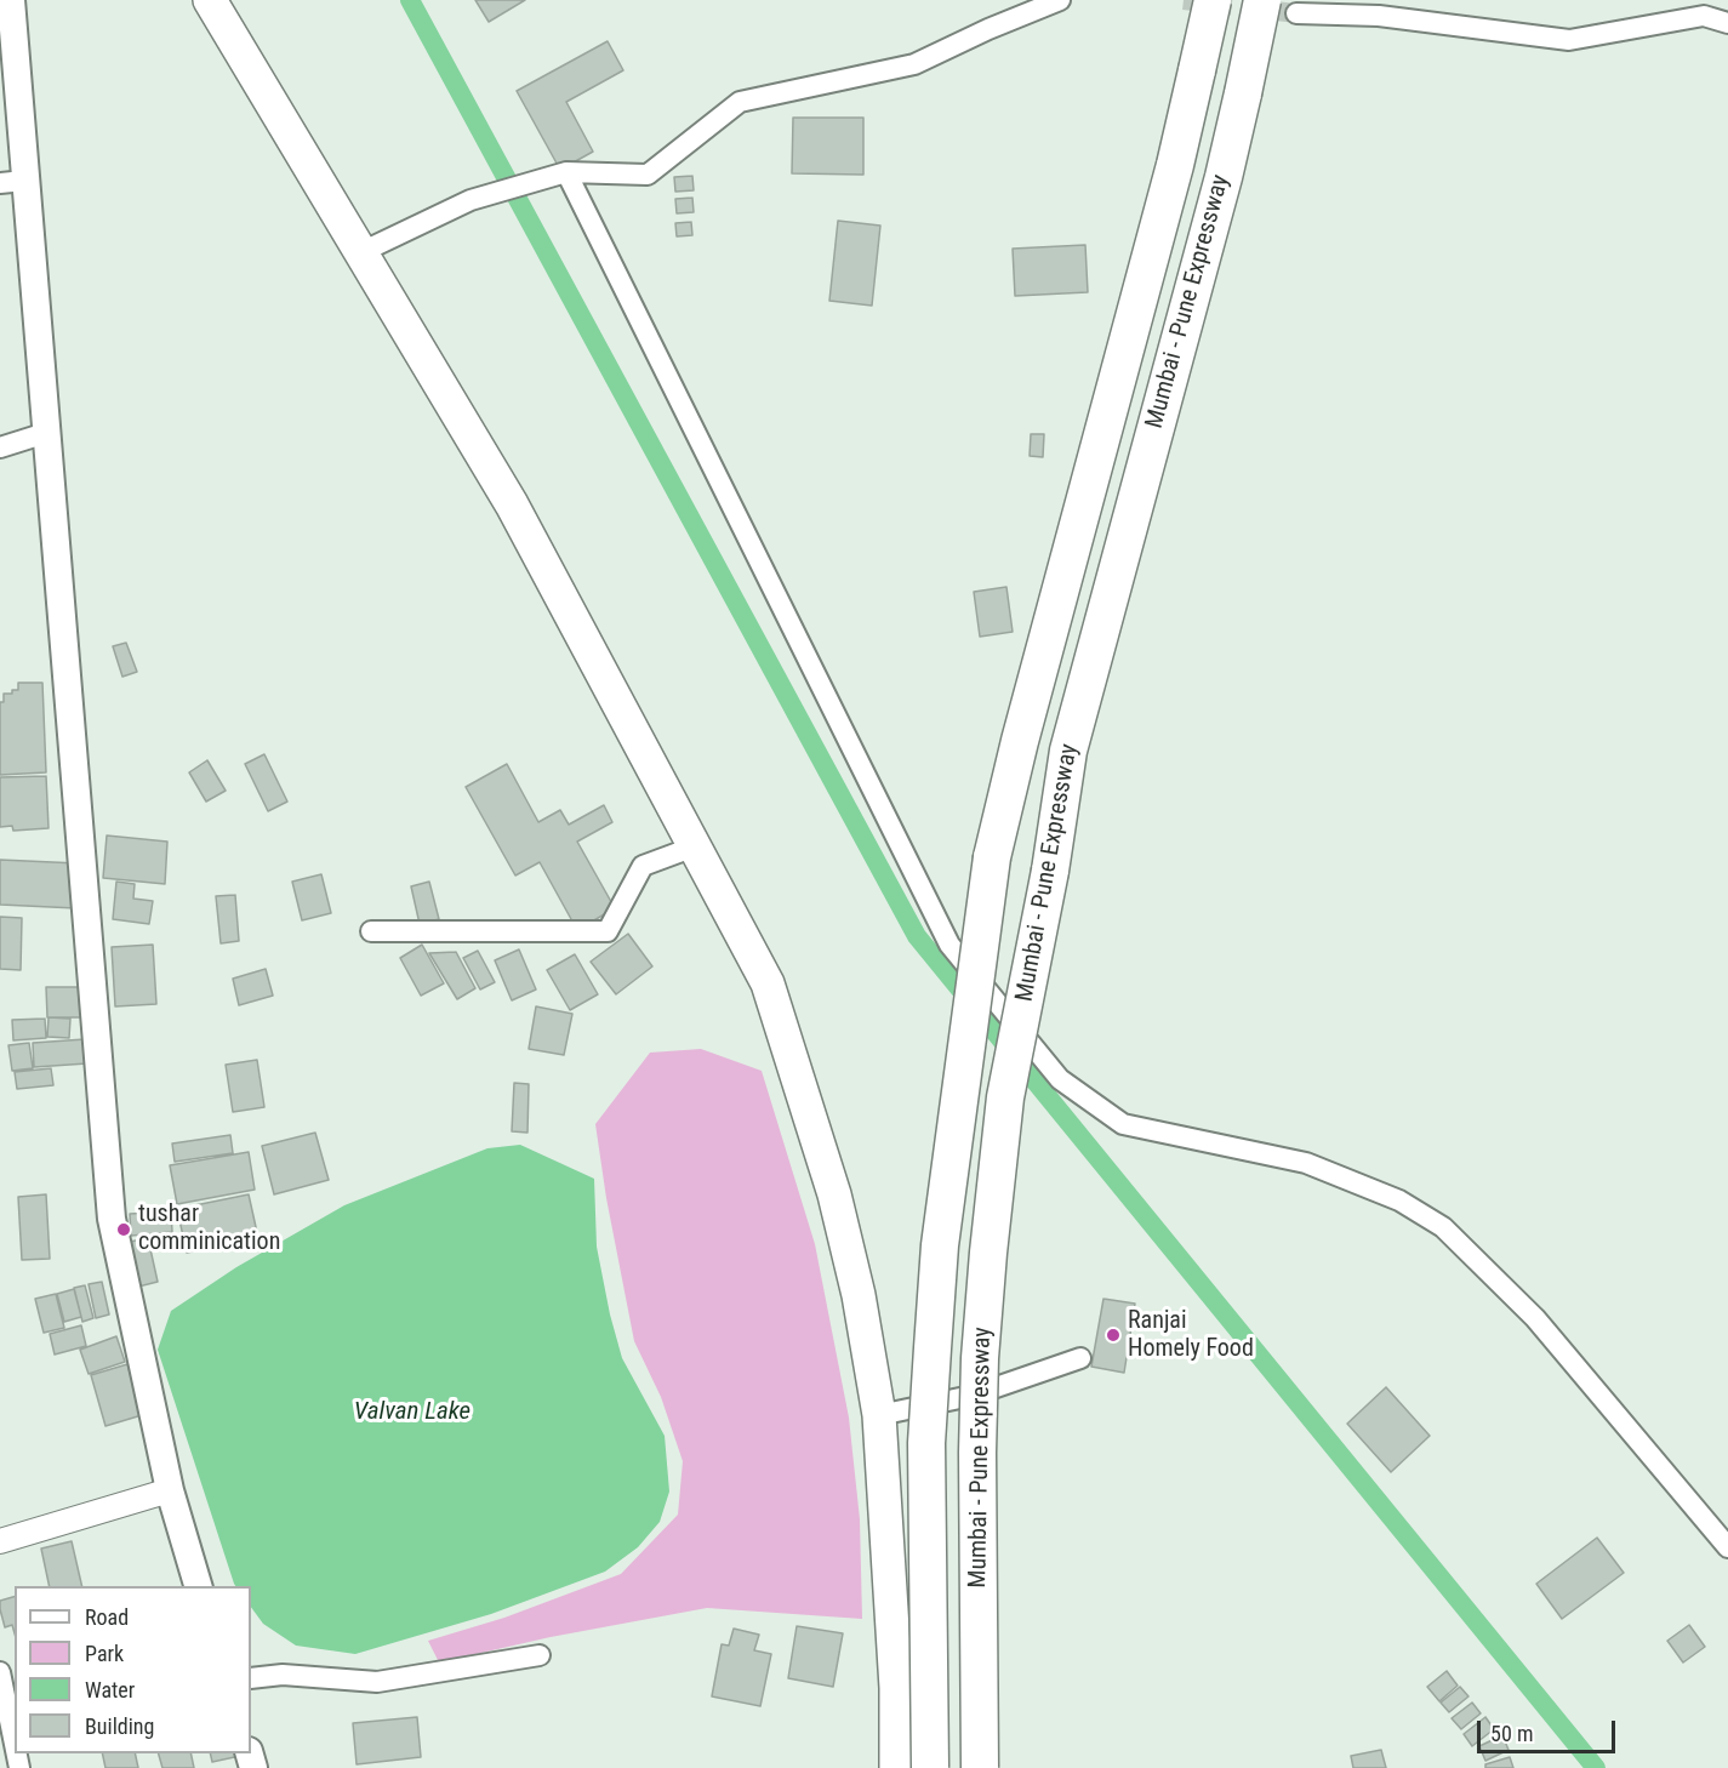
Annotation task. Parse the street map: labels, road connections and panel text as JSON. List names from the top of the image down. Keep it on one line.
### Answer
{"streets":{"highway":["Mumbai - Pune Expressway"]},"water":["Valvan Lake"],"places":["tushar comminication","Ranjai Homely Food"],"legend":["Road","Park","Water","Building"],"scale_bar":"50 m"}
